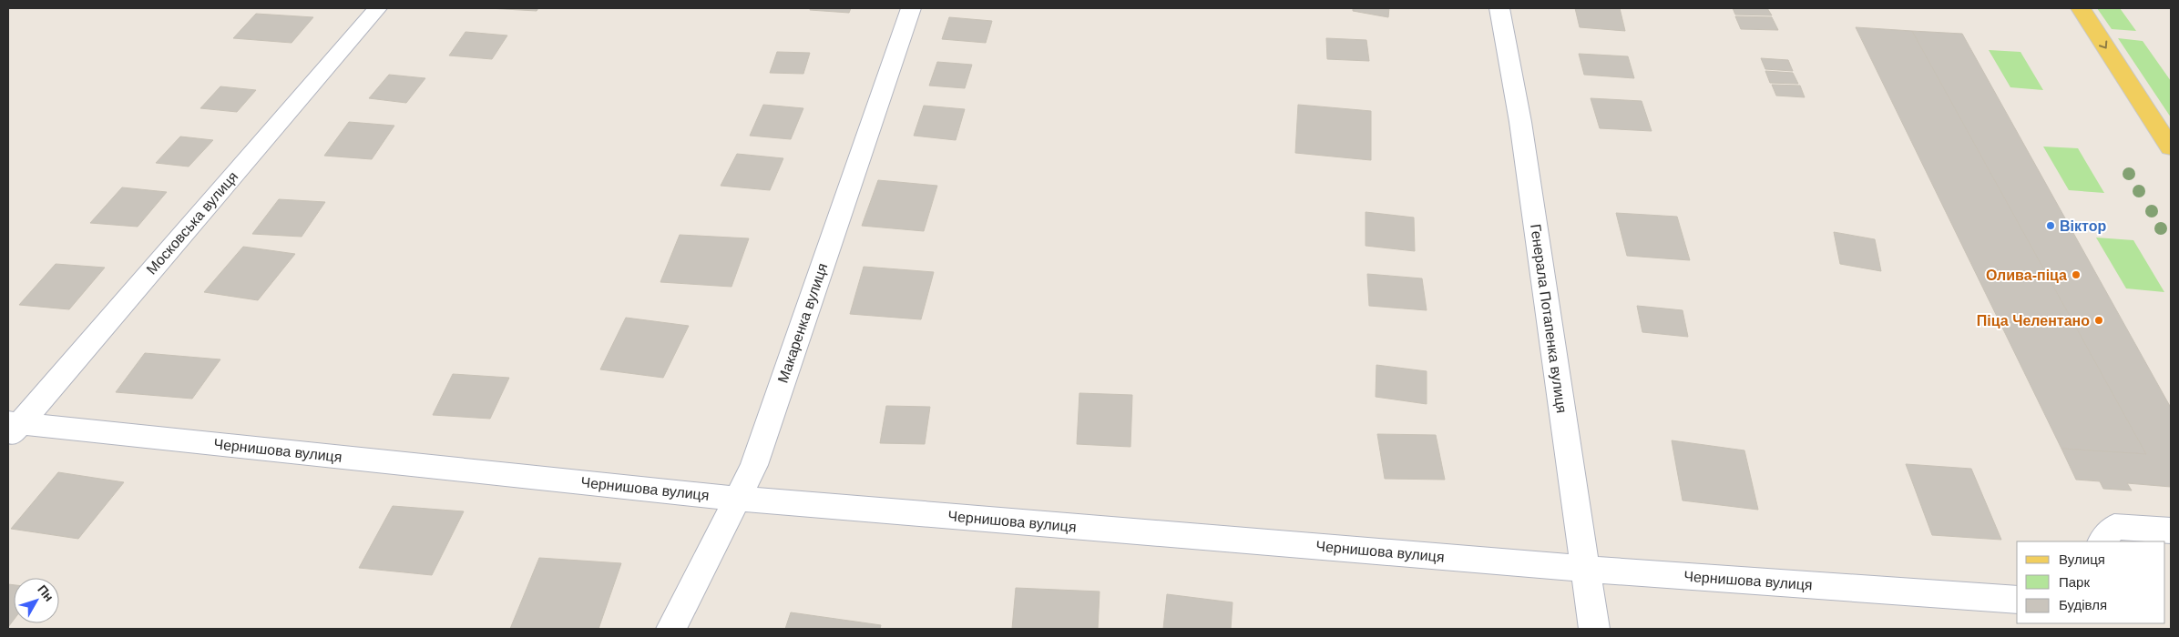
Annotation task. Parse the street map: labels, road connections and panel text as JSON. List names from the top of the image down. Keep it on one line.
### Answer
{"streets":{"street":["Московська вулиця","Генерала Потапенка вулиця","Макаренка вулиця","Чернишова вулиця"]},"crossings":[["Московська вулиця","Чернишова вулиця"],["Генерала Потапенка вулиця","Чернишова вулиця"],["Макаренка вулиця","Чернишова вулиця"]],"places":["Віктор","Олива-піца","Піца Челентано"],"legend":["Вулиця","Парк","Будівля"],"north":"top right"}
